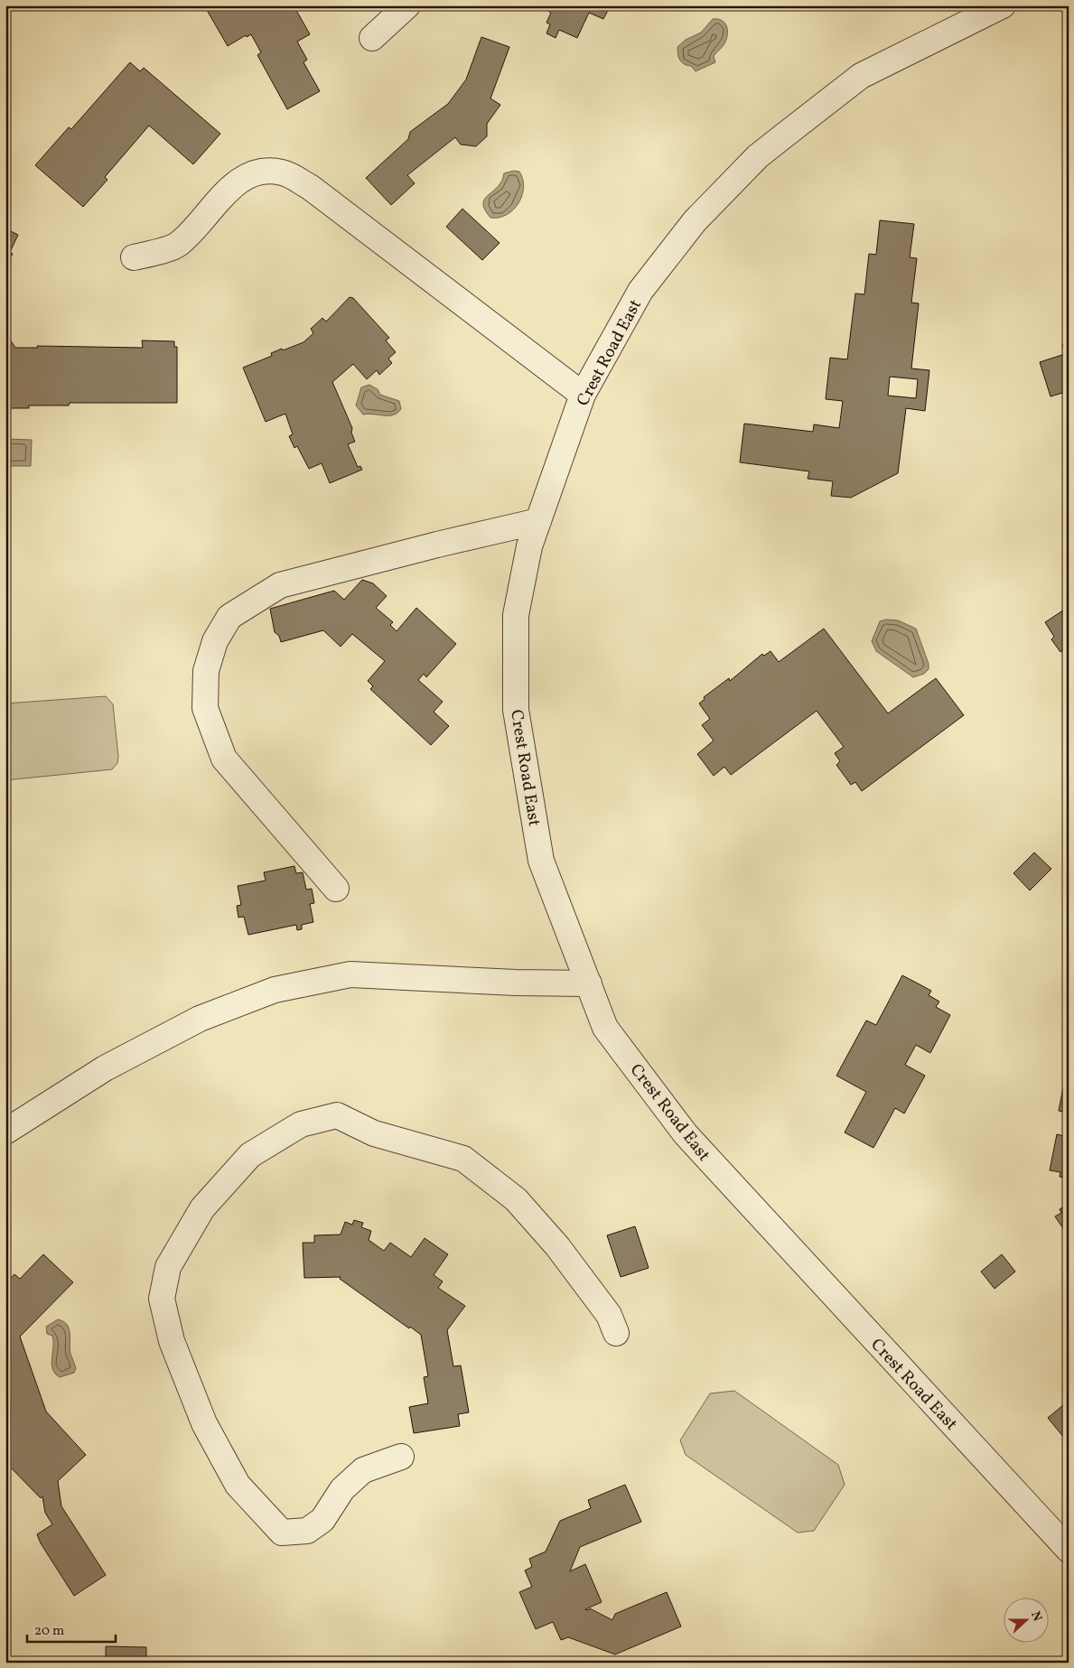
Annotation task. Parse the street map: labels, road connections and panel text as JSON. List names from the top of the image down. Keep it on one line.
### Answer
{"streets":{"street":["Crest Road East"]},"scale_bar":"20 m","north":"right"}
